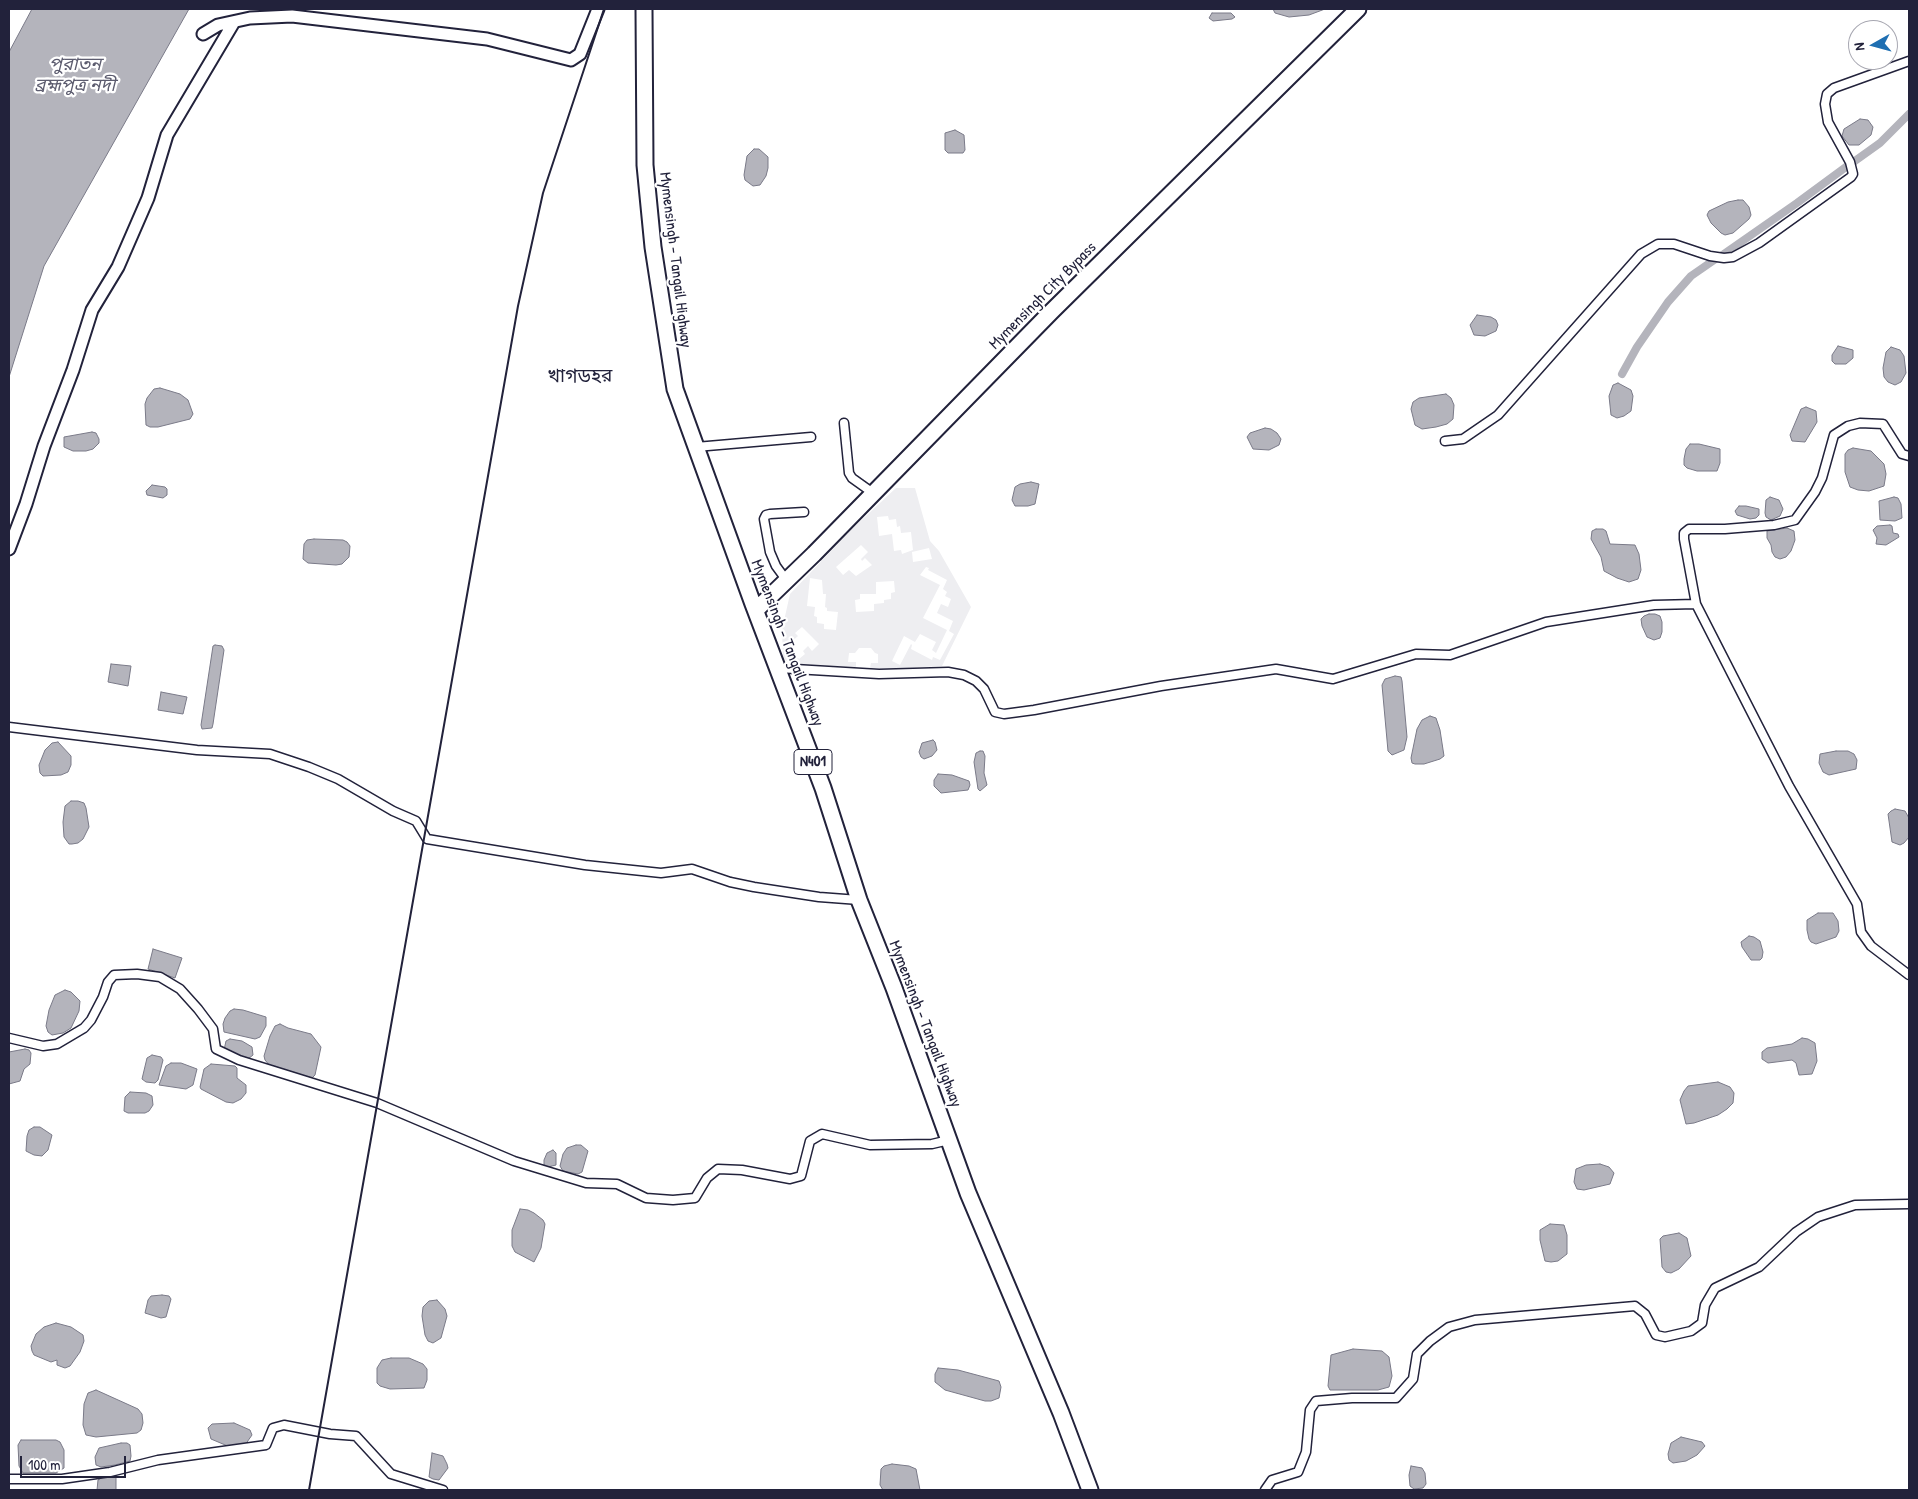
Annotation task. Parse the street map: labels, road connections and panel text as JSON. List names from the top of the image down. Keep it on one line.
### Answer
{"streets":{"highway":["Mymensingh - Tangail Highway","Mymensingh City Bypass","N401"]},"crossings":[["Mymensingh - Tangail Highway","Mymensingh City Bypass"]],"districts":["খাগডহর"],"water":["পুরাতন ব্রহ্মপুত্র নদী"],"scale_bar":"100 m","north":"left"}
